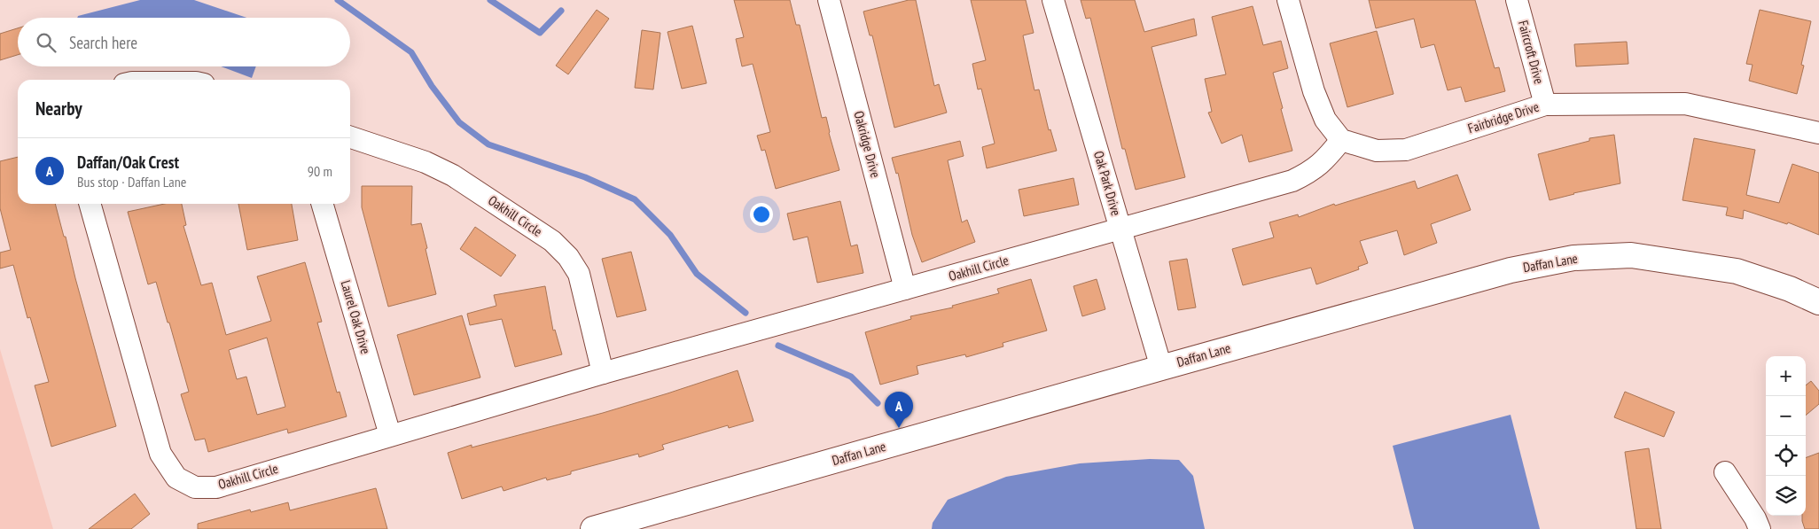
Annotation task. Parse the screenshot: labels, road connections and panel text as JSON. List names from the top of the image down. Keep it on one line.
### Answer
{"streets":{"street":["Faircroft Drive","Fairbridge Drive","Oakridge Drive","Oak Park Drive","Oakhill Circle","Daffan Lane","Laurel Oak Drive"]},"crossings":[["Faircroft Drive","Fairbridge Drive"],["Fairbridge Drive","Oakhill Circle"],["Oakridge Drive","Oakhill Circle"],["Oak Park Drive","Oakhill Circle"],["Oak Park Drive","Daffan Lane"],["Oakhill Circle","Laurel Oak Drive"]],"page":{"search":"Search here","heading":"Nearby","list":[{"mark":"A","name":"Daffan/Oak Crest","note":"Bus stop · Daffan Lane","value":"90 m"}],"map_buttons":["+","−"],"pins":"A"}}
